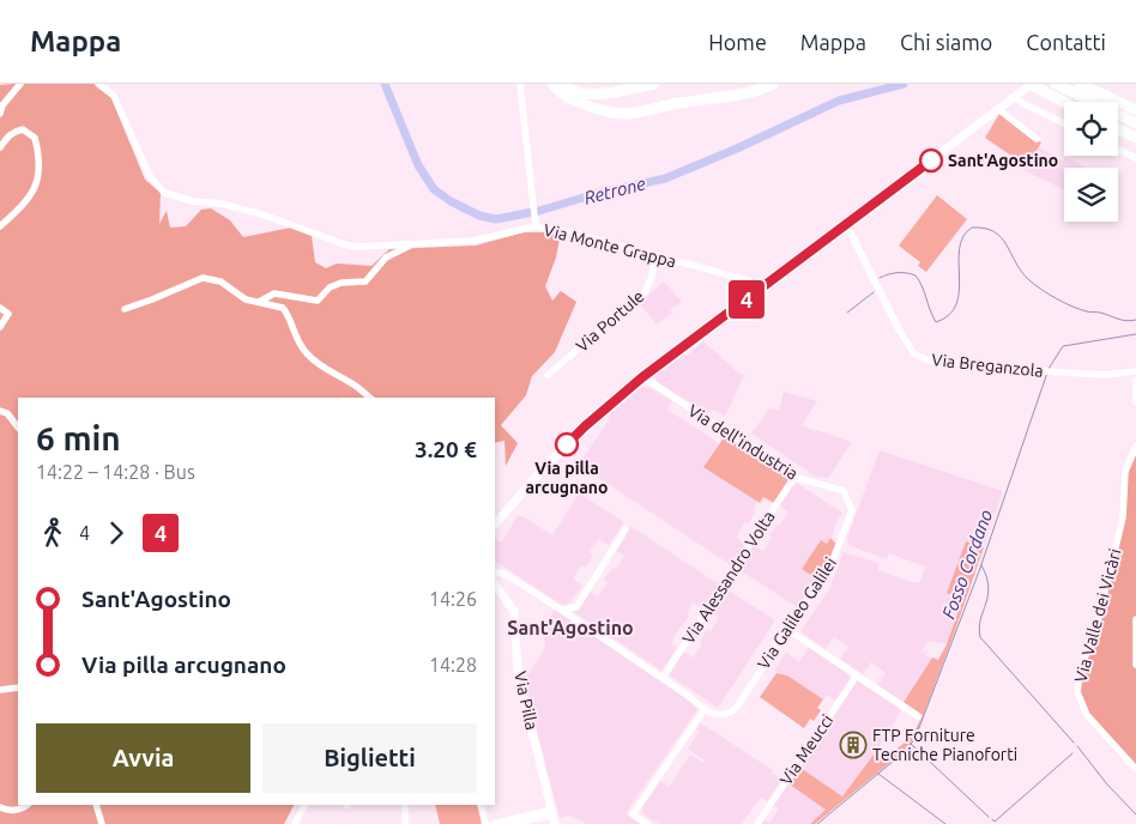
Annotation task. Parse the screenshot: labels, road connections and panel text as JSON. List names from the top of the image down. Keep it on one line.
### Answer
{"streets":{"main road":["Via Pilla"],"street":["Via Monte Grappa","Via Portule","Via Breganzola","Via dell'industria","Via Alessandro Volta","Via Galileo Galilei","Via Valle dei Vicàri","Via Meucci"]},"crossings":[["Via Monte Grappa","Via Portule"],["Via dell'industria","Via Alessandro Volta"],["Via dell'industria","Via Galileo Galilei"]],"districts":["Sant'Agostino"],"water":["Retrone","Fosso Cordano"],"places":{"other":["Sant'Agostino","Via pilla arcugnano"],"building":["FTP Forniture Tecniche Pianoforti"]},"lines":["bus line 4"],"page":{"header":"Mappa","nav":["Home","Mappa","Chi siamo","Contatti"],"on_map":"4","heading":["6 min","14:22 – 14:28 · Bus","3.20 €"],"legs":["4","4"],"list":[{"name":"Sant'Agostino","value":"14:26"},{"name":"Via pilla arcugnano","value":"14:28"}],"buttons":["Avvia","Biglietti"]}}
